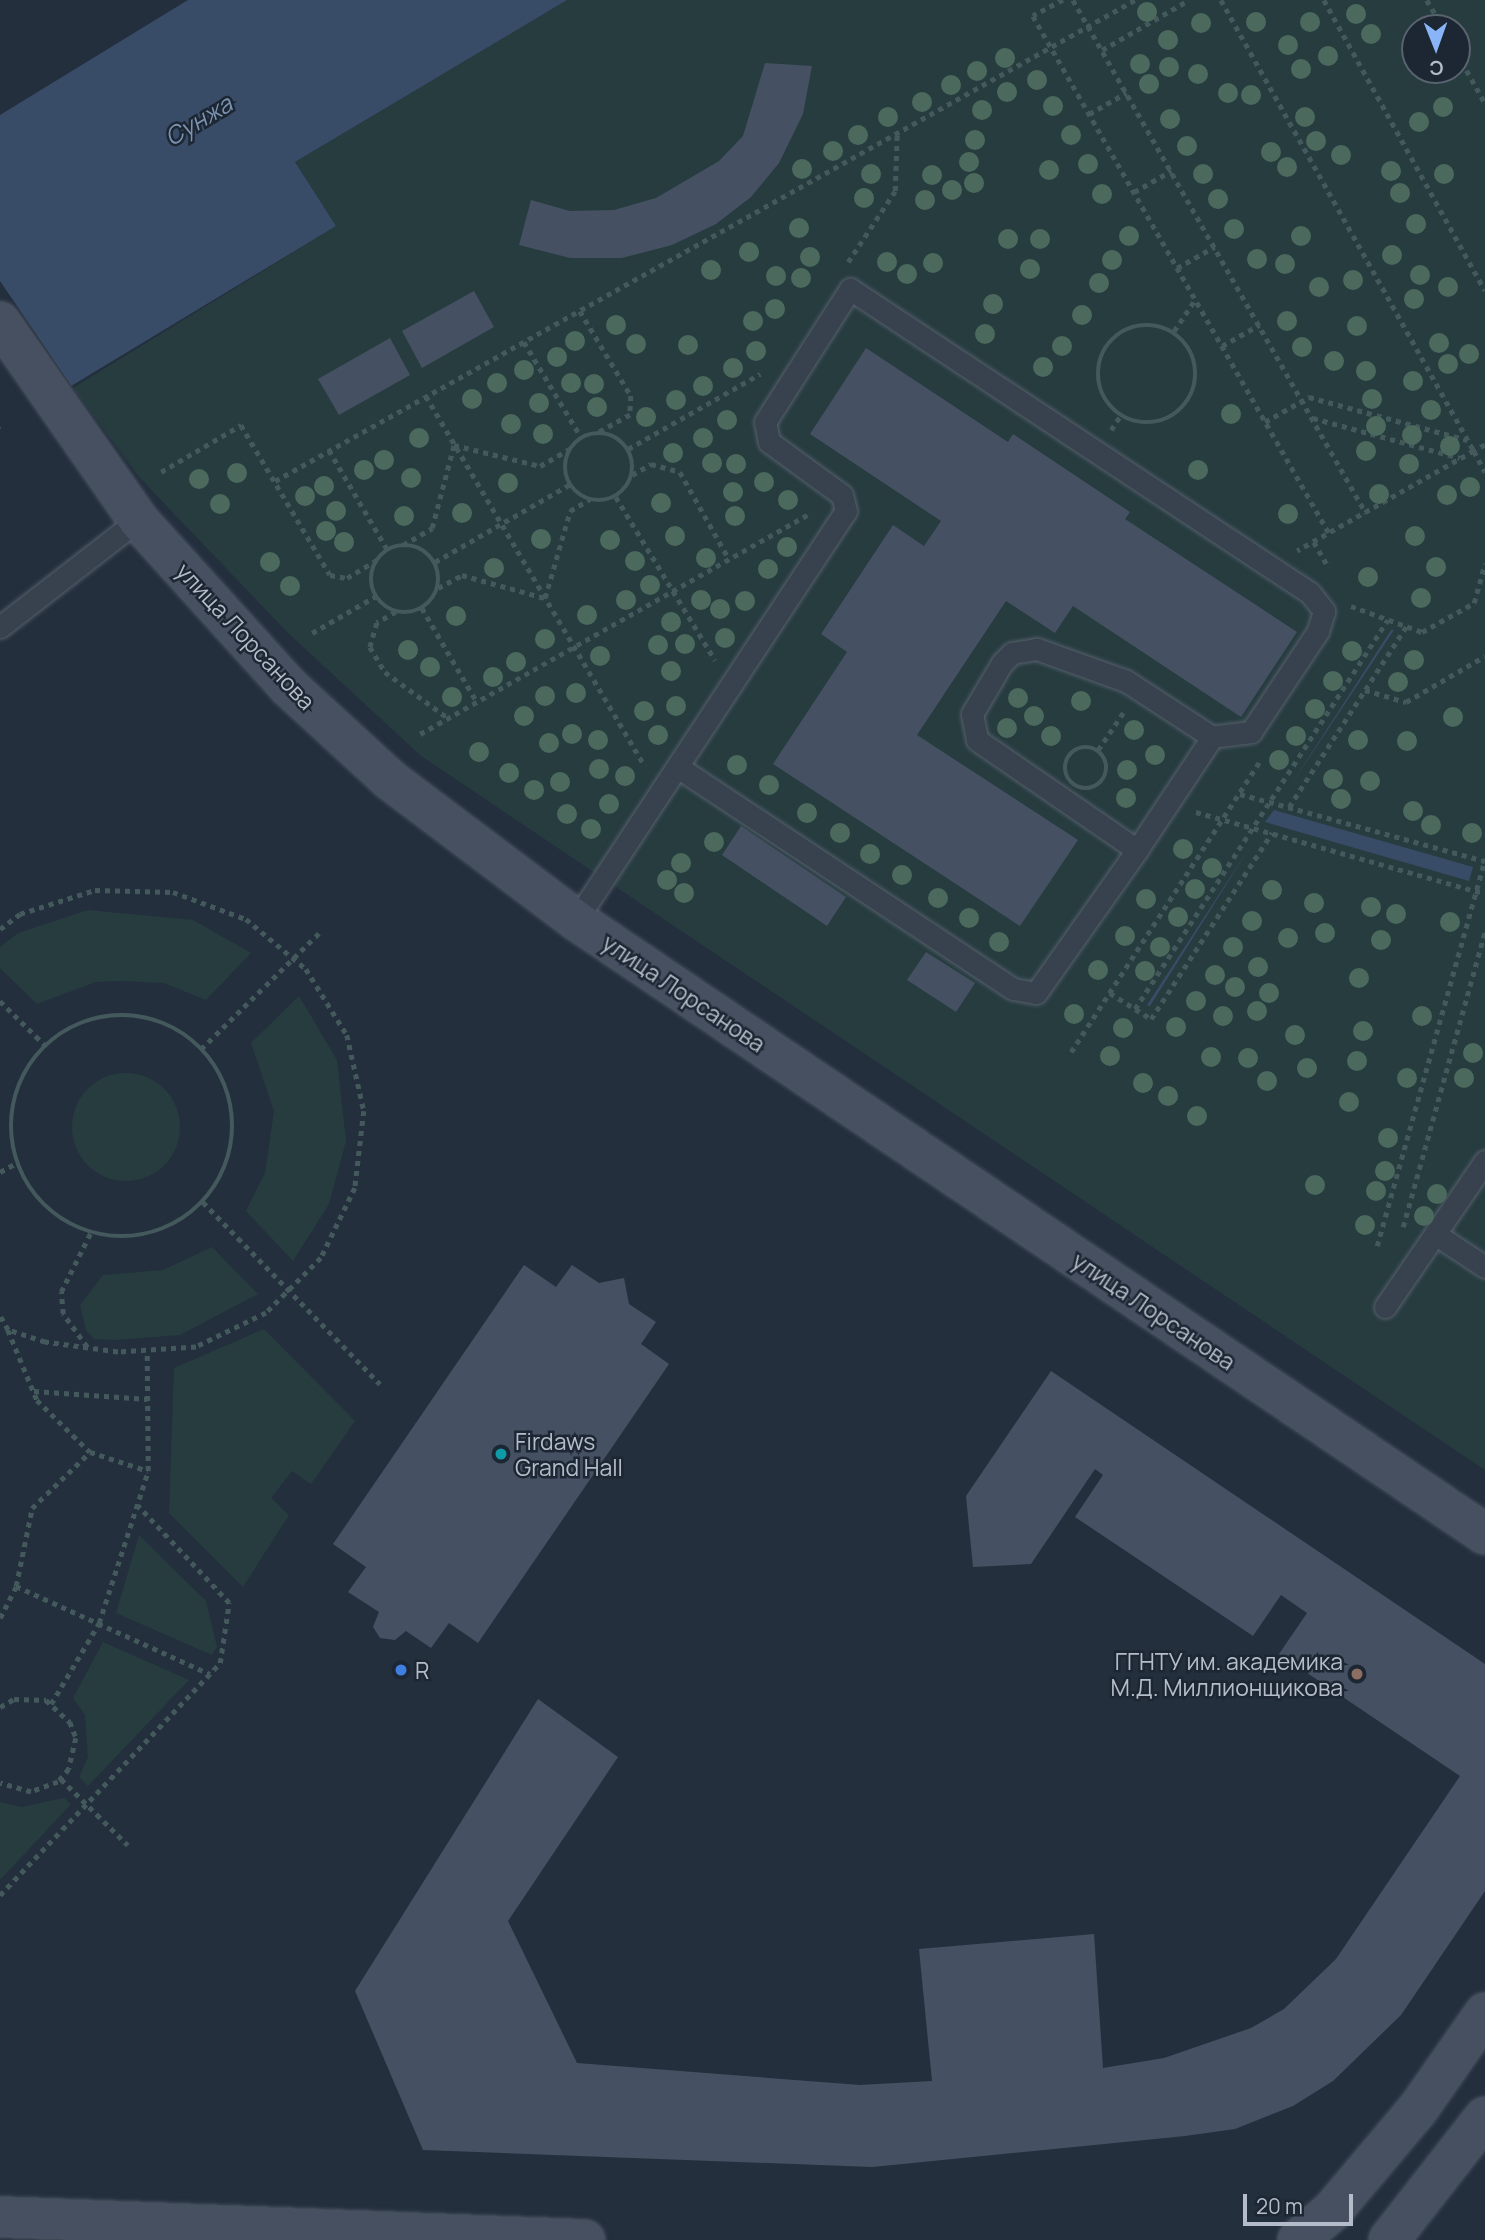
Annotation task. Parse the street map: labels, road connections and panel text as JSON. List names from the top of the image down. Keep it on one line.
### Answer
{"streets":{"main road":["улица Лорсанова"]},"water":["Сунжа"],"places":["Firdaws Grand Hall","R","ГГНТУ им. академика М.Д. Миллионщикова"],"scale_bar":"20 m","north":"bottom"}
